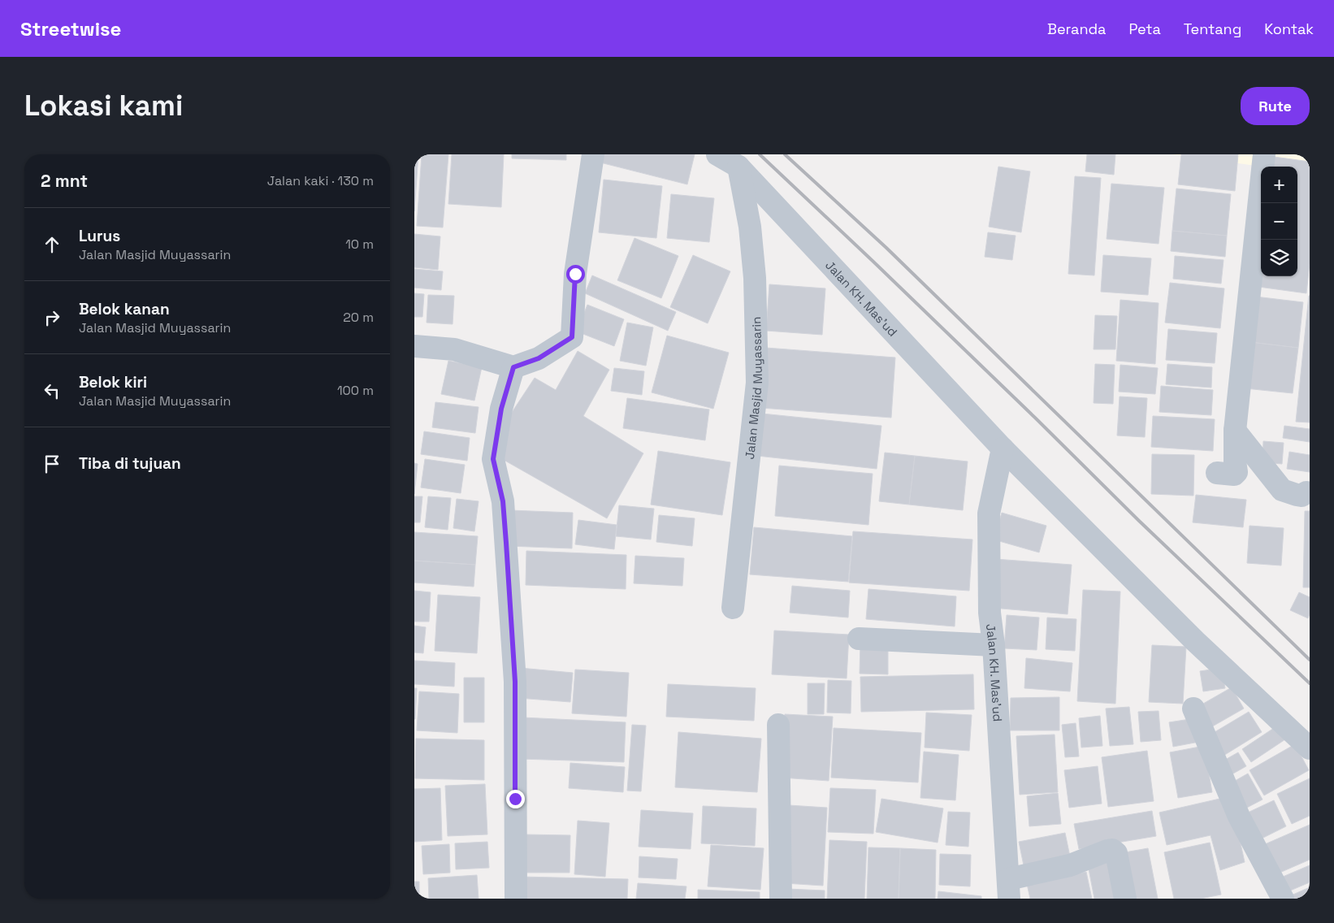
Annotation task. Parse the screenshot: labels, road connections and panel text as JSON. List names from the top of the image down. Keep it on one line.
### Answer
{"streets":{"street":["Jalan KH. Mas'ud","Jalan Masjid Muyassarin"]},"crossings":[["Jalan KH. Mas'ud","Jalan Masjid Muyassarin"]],"page":{"header":"Streetwise","nav":["Beranda","Peta","Tentang","Kontak"],"buttons":"Rute","title":"Lokasi kami","heading":["2 mnt","Jalan kaki · 130 m"],"map_buttons":["+","−"],"list":[["Lurus","Jalan Masjid Muyassarin","10 m"],["Belok kanan","Jalan Masjid Muyassarin","20 m"],["Belok kiri","Jalan Masjid Muyassarin","100 m"],"Tiba di tujuan"]}}
